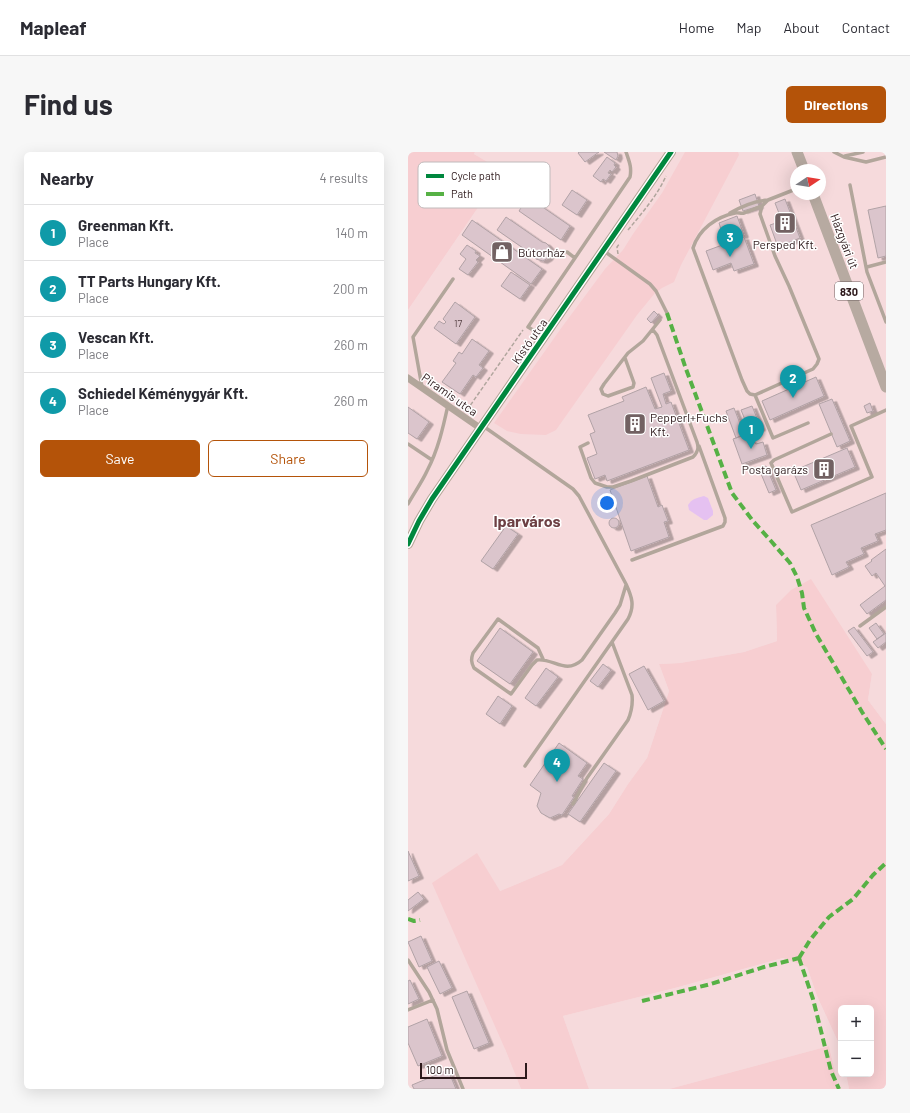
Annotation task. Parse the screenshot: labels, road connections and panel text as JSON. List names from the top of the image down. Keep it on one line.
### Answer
{"streets":{"main road":["Házgyári út","830"],"street":["Kistó utca","Piramis utca"]},"crossings":[["Kistó utca","Piramis utca"]],"districts":["Iparváros"],"places":{"building":["Persped Kft.","Pepperl+Fuchs Kft.","Posta garázs"],"shop":["Bútorház"]},"house_numbers":["17"],"legend":["Cycle path","Path"],"scale_bar":"100 m","north":"right","page":{"header":"Mapleaf","nav":["Home","Map","About","Contact"],"buttons":["Directions",["Save","Share"]],"title":"Find us","heading":["Nearby","4 results"],"list":[{"mark":"1","name":"Greenman Kft.","note":"Place","value":"140 m"},{"mark":"2","name":"TT Parts Hungary Kft.","note":"Place","value":"200 m"},{"mark":"3","name":"Vescan Kft.","note":"Place","value":"260 m"},{"mark":"4","name":"Schiedel Kéménygyár Kft.","note":"Place","value":"260 m"}],"pins":["3","2","1","4"],"map_buttons":["+","−"],"scale":"100 m"}}
